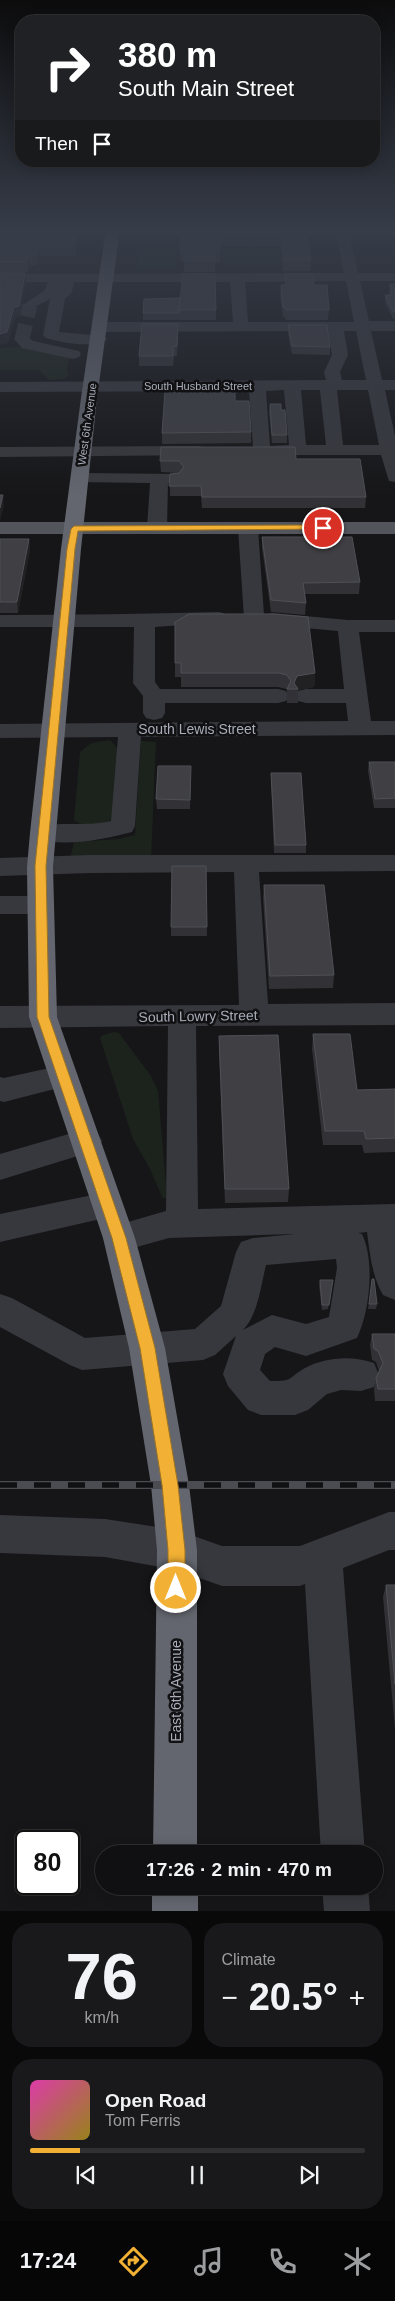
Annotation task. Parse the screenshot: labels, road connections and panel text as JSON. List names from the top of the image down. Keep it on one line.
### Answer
{"streets":{"highway":["West 6th Avenue","East 6th Avenue"],"street":["South Husband Street","South Lewis Street","South Lowry Street"]},"crossings":[["South Husband Street","West 6th Avenue"],["West 6th Avenue","East 6th Avenue"],["South Lewis Street","East 6th Avenue"],["South Lowry Street","East 6th Avenue"]],"page":{"turn":["380 m","South Main Street"],"then":"Then","limit":"80","trip":"17:26 · 2 min · 470 m","tile":[["76","km/h"],"Climate"],"heat":["−","20.5°","+"],"song":["Open Road","Tom Ferris"],"tabs":"17:24"}}
